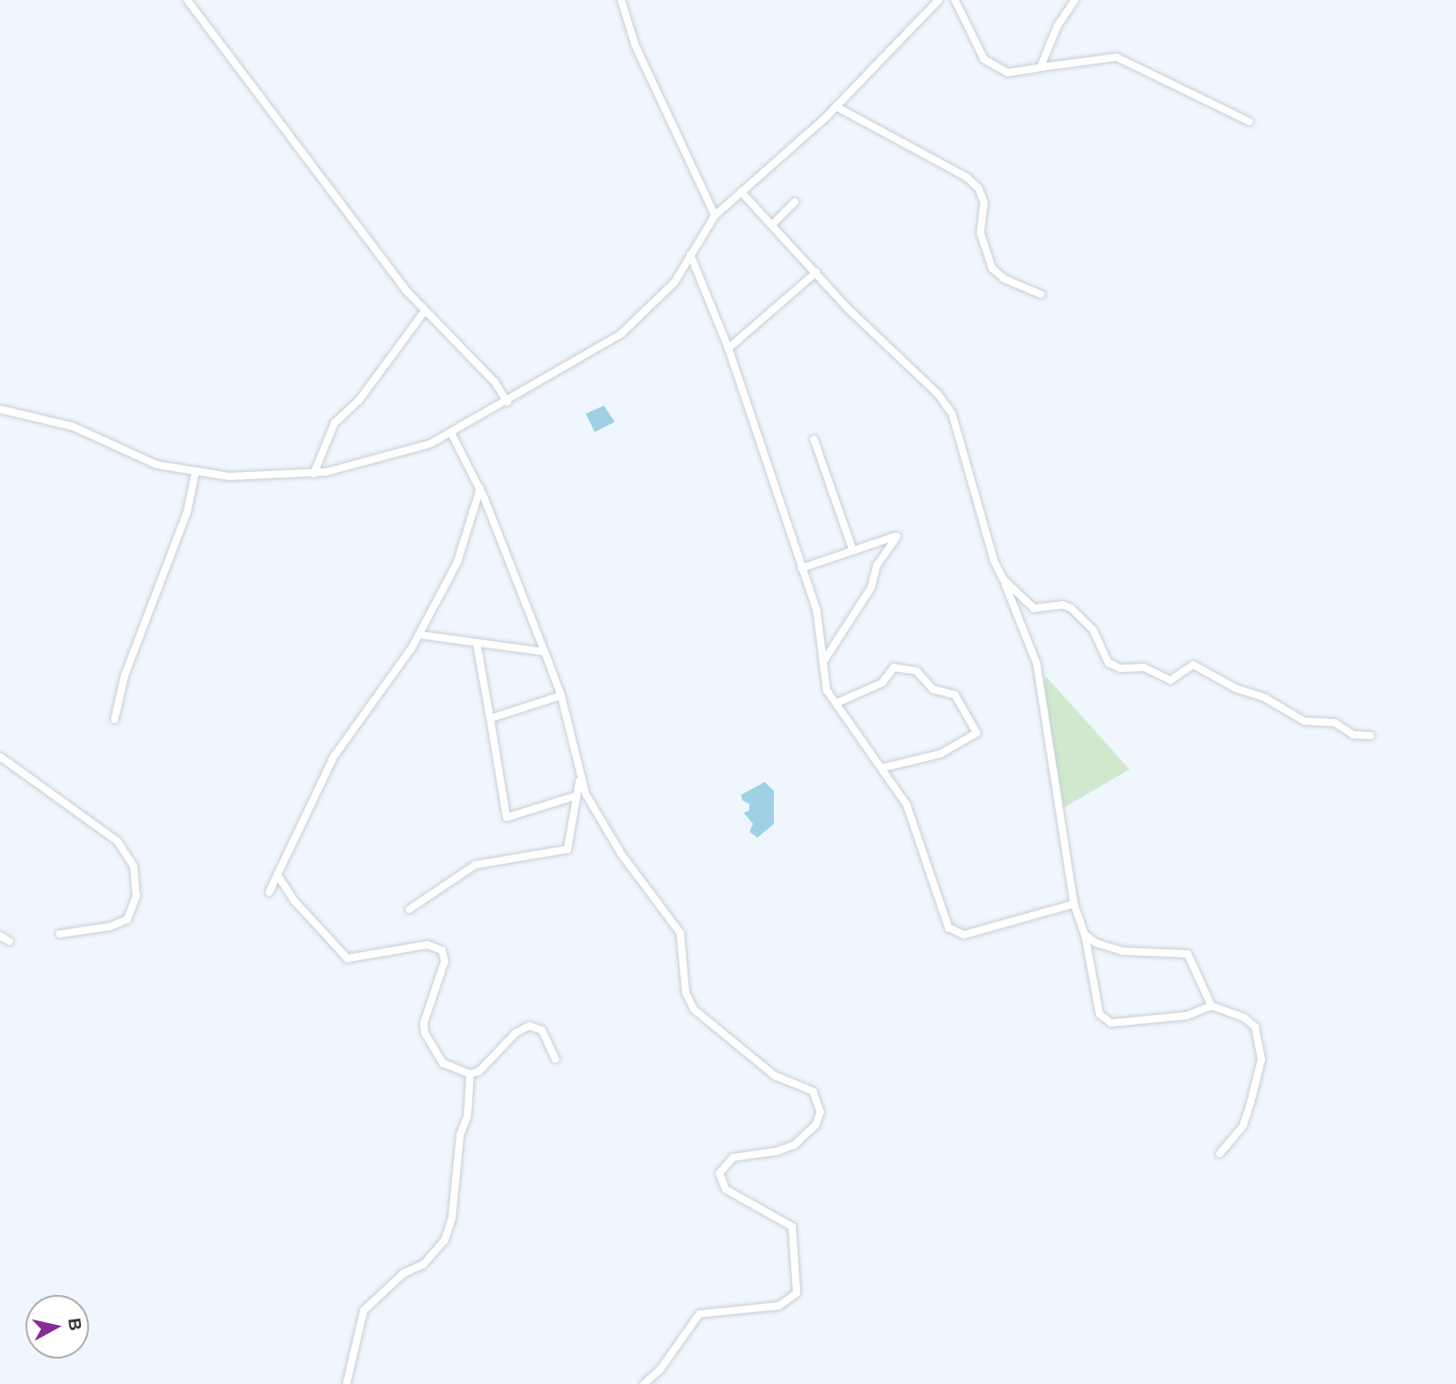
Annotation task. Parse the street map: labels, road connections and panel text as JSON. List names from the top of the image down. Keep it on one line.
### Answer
{"north":"right"}
